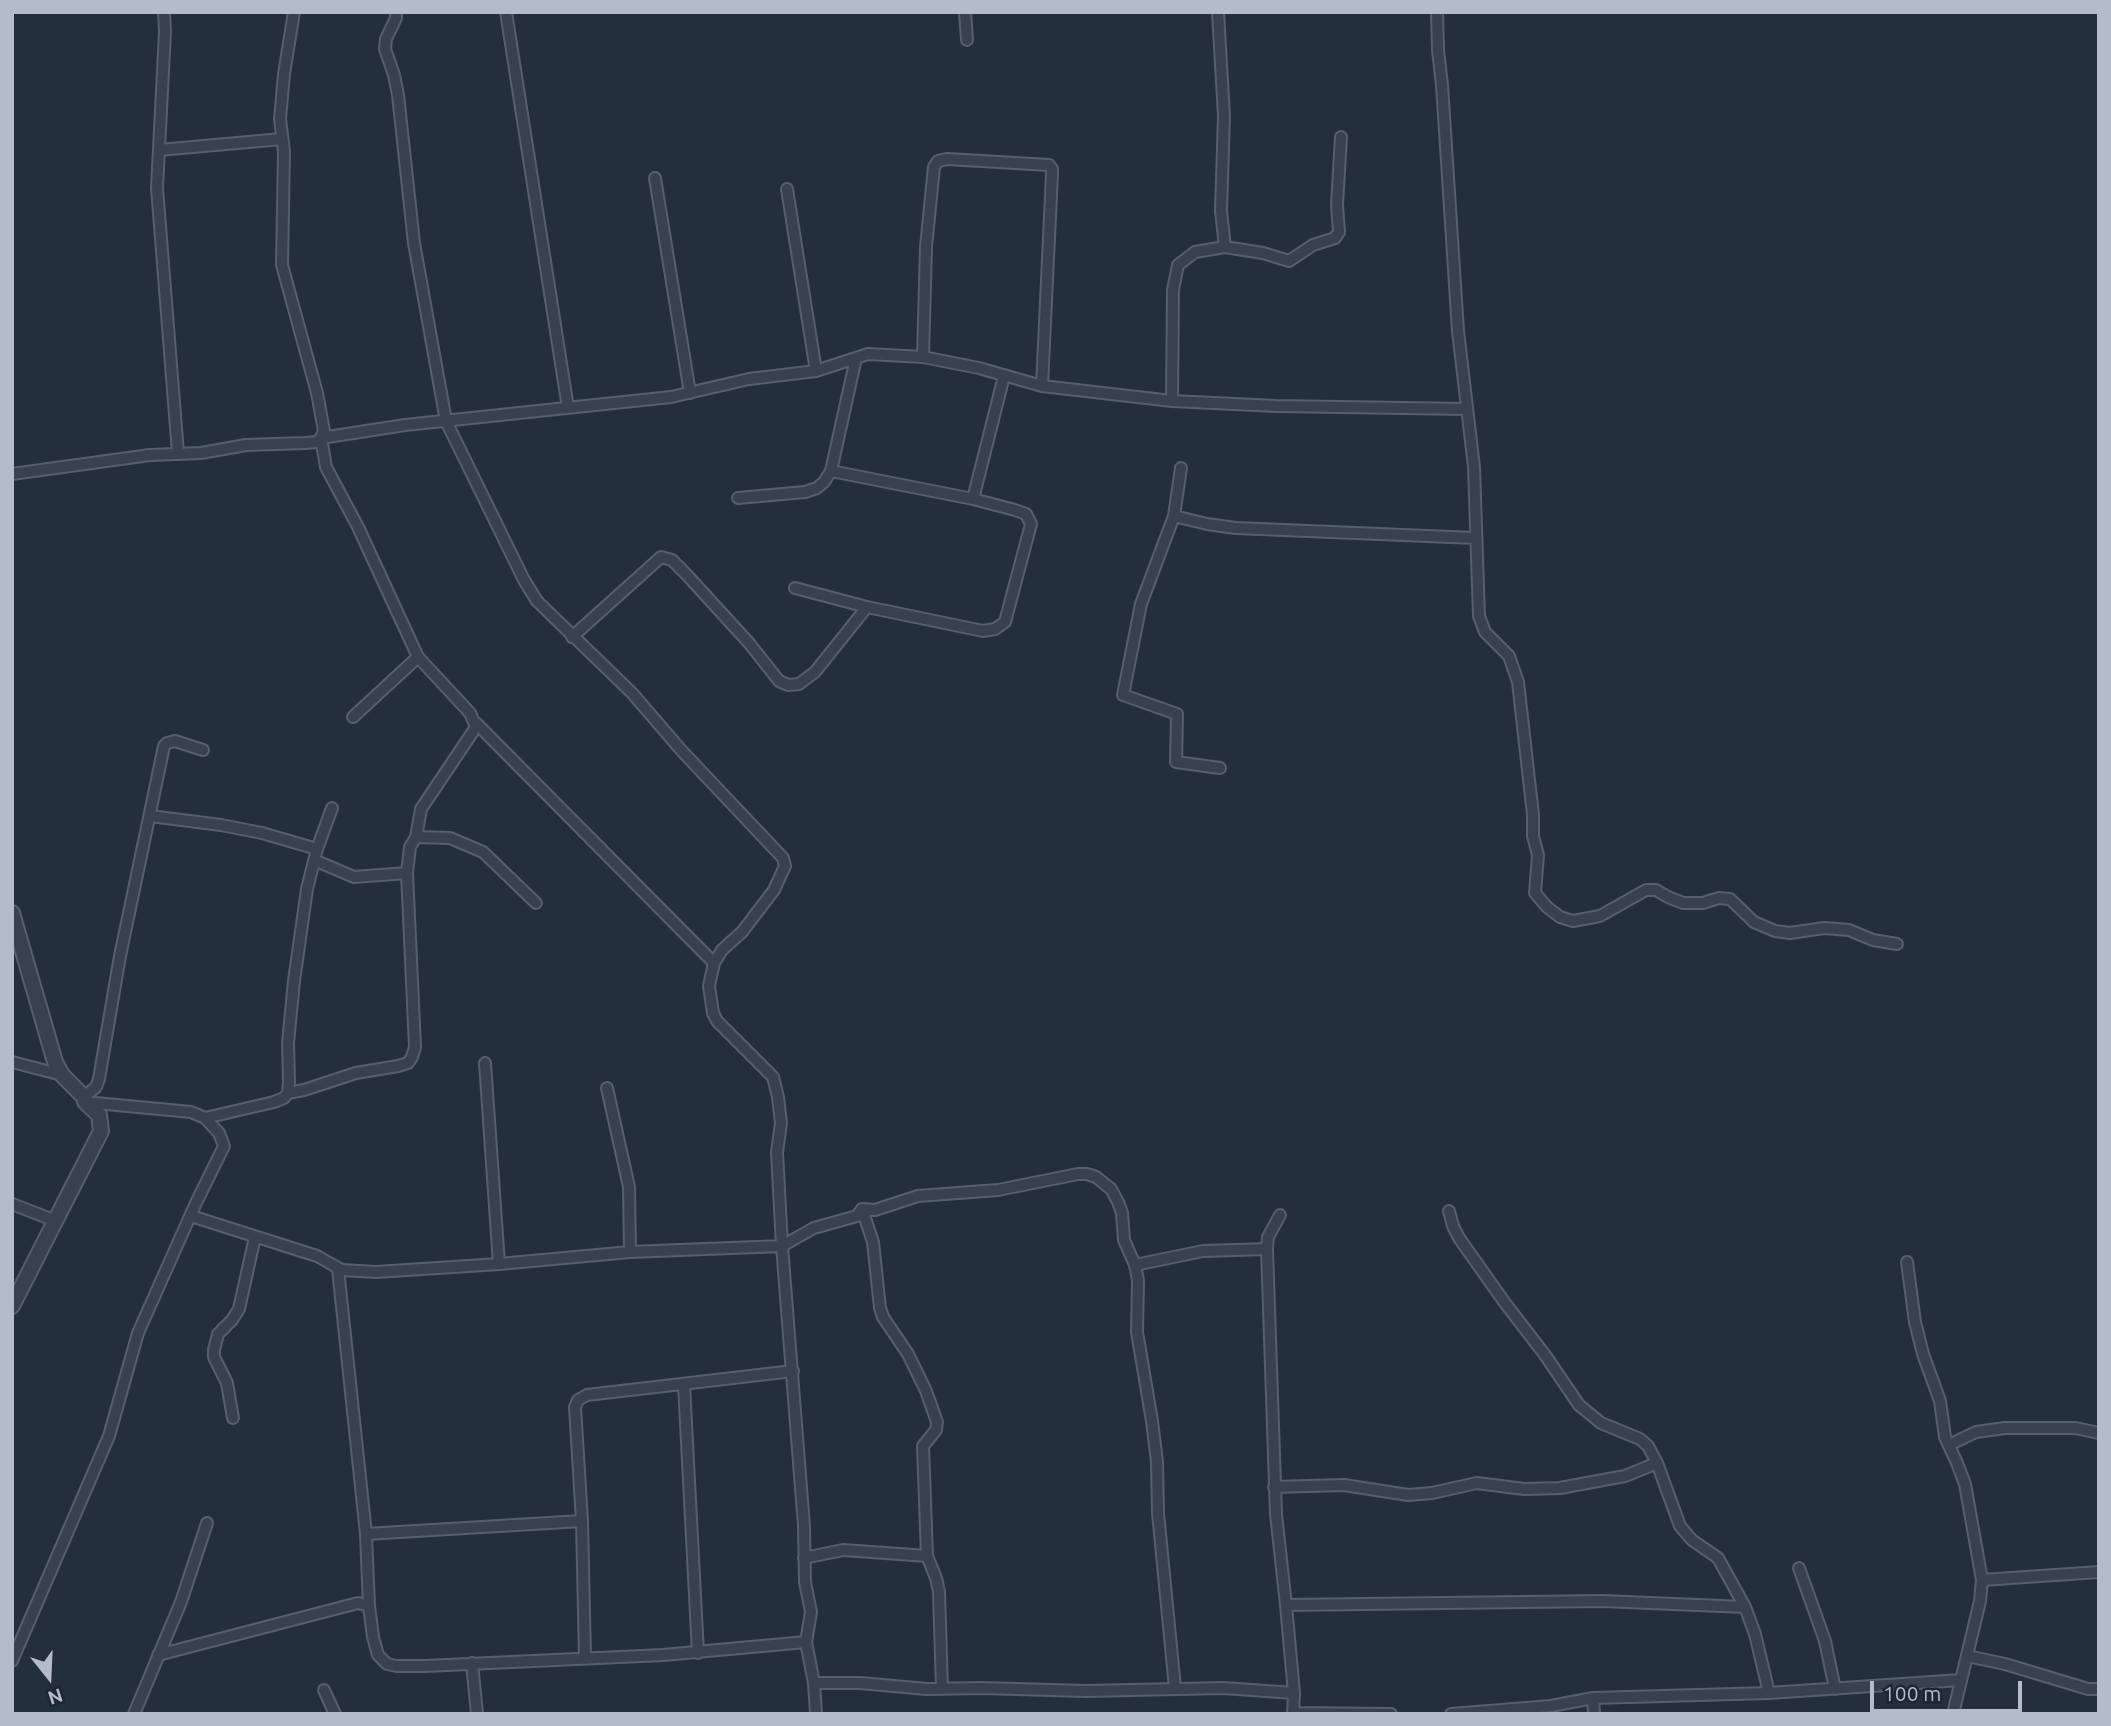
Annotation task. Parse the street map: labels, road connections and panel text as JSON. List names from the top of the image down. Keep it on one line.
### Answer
{"scale_bar":"100 m","north":"bottom"}
